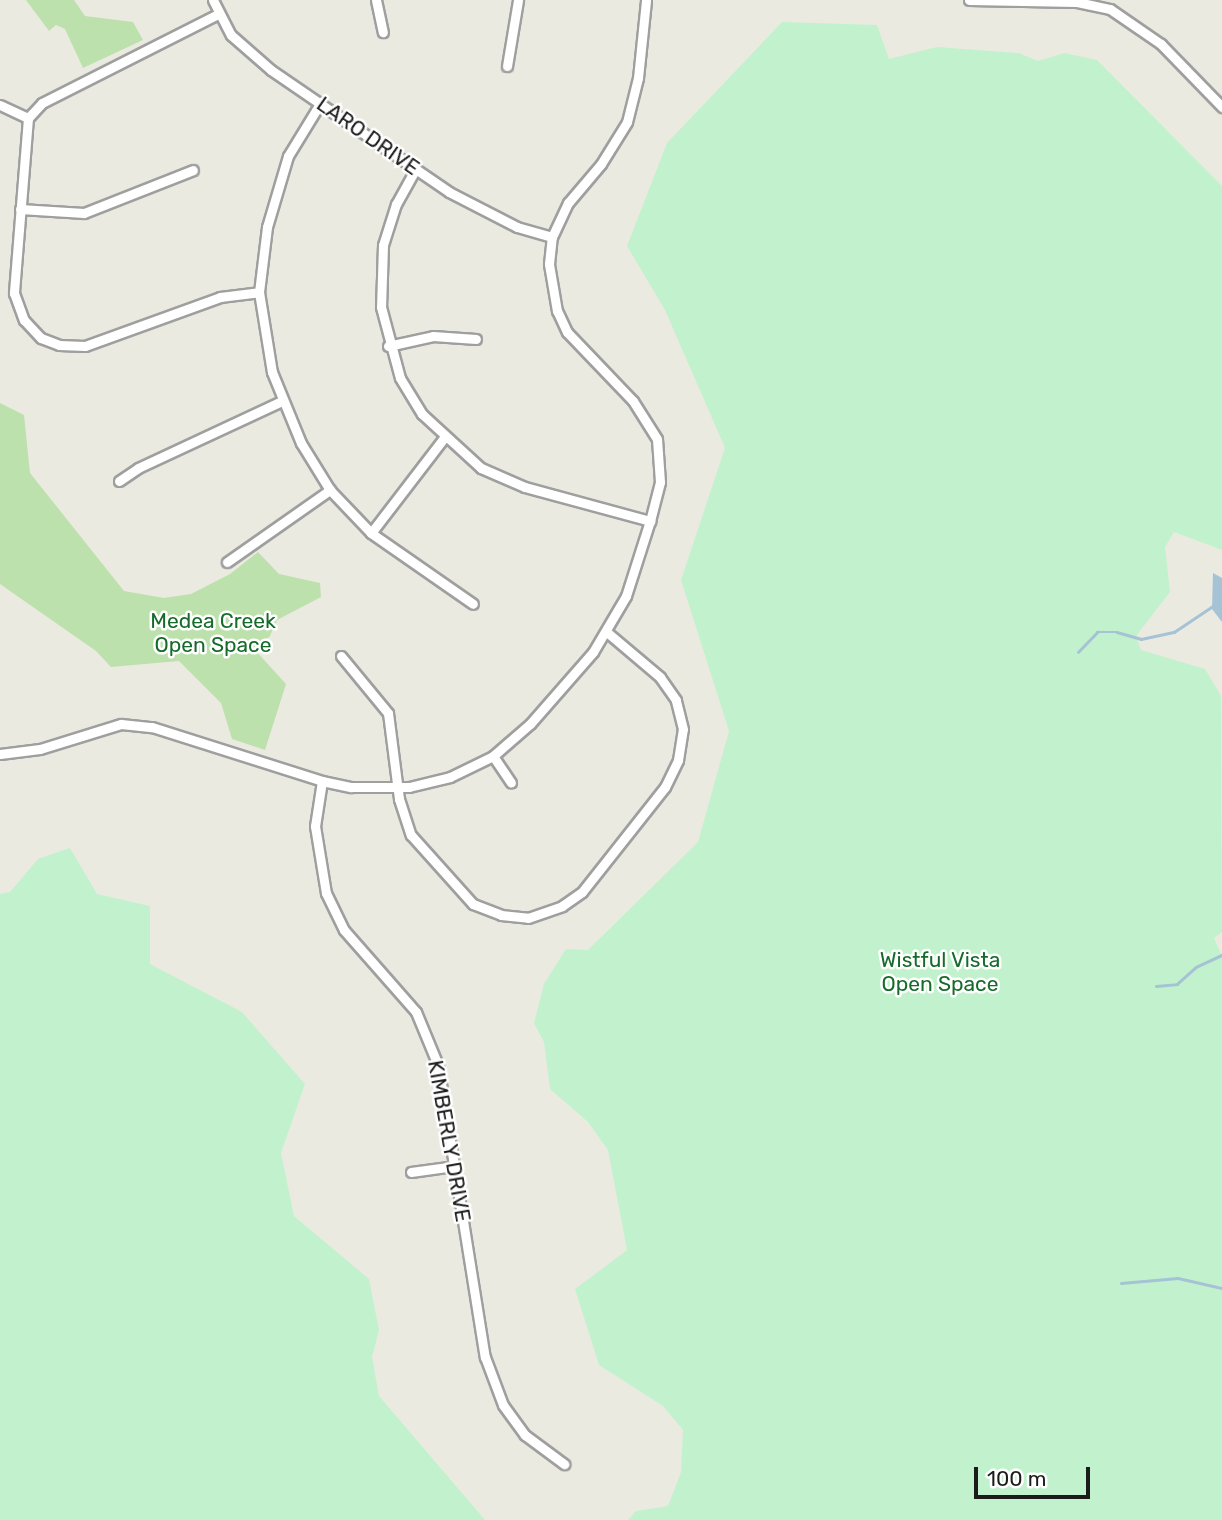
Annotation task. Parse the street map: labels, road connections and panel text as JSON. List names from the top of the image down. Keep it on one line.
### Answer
{"streets":{"street":["LARO DRIVE","KIMBERLY DRIVE"]},"parks":["Medea Creek Open Space","Wistful Vista Open Space"],"scale_bar":"100 m"}
